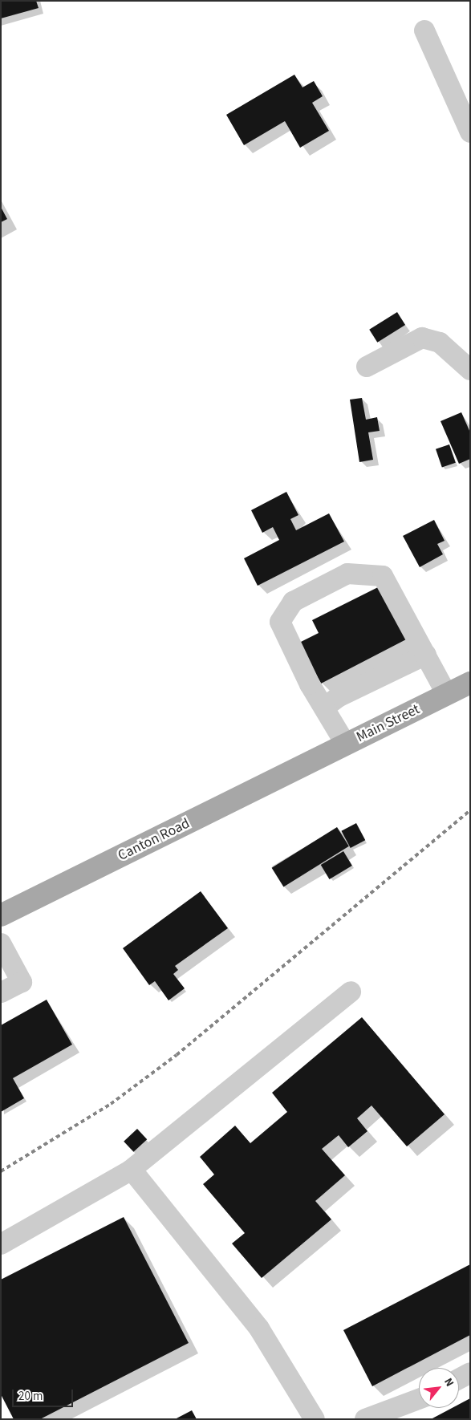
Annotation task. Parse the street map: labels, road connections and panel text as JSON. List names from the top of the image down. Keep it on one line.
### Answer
{"streets":{"main road":["Main Street","Canton Road"]},"crossings":[["Main Street","Canton Road"]],"scale_bar":"20 m","north":"top right"}
